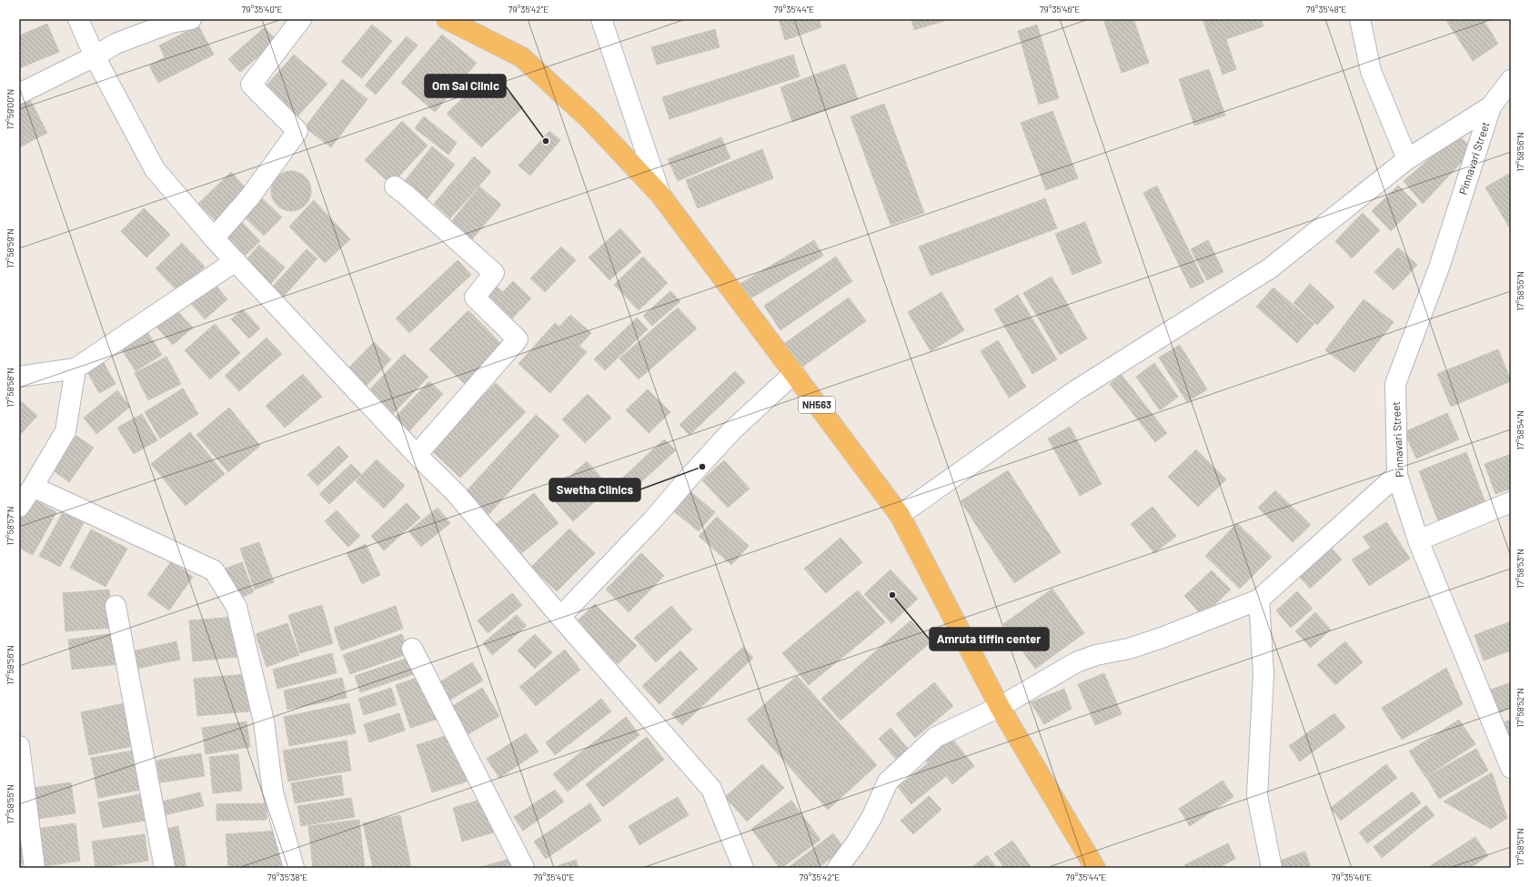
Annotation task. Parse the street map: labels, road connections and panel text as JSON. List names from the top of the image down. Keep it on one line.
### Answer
{"streets":{"highway":["NH563"],"street":["Pinnavari Street"]},"places":["Om Sai Clinic","Swetha Clinics","Amruta tiffin center"],"coordinates":["79°35'40\"E","79°35'42\"E","79°35'44\"E","79°35'46\"E","79°35'48\"E","17°59'00\"N","17°58'56\"N","17°58'59\"N","17°58'55\"N","17°58'58\"N","17°58'54\"N","17°58'57\"N","17°58'53\"N","17°58'52\"N","17°58'51\"N","79°35'38\"E"]}
